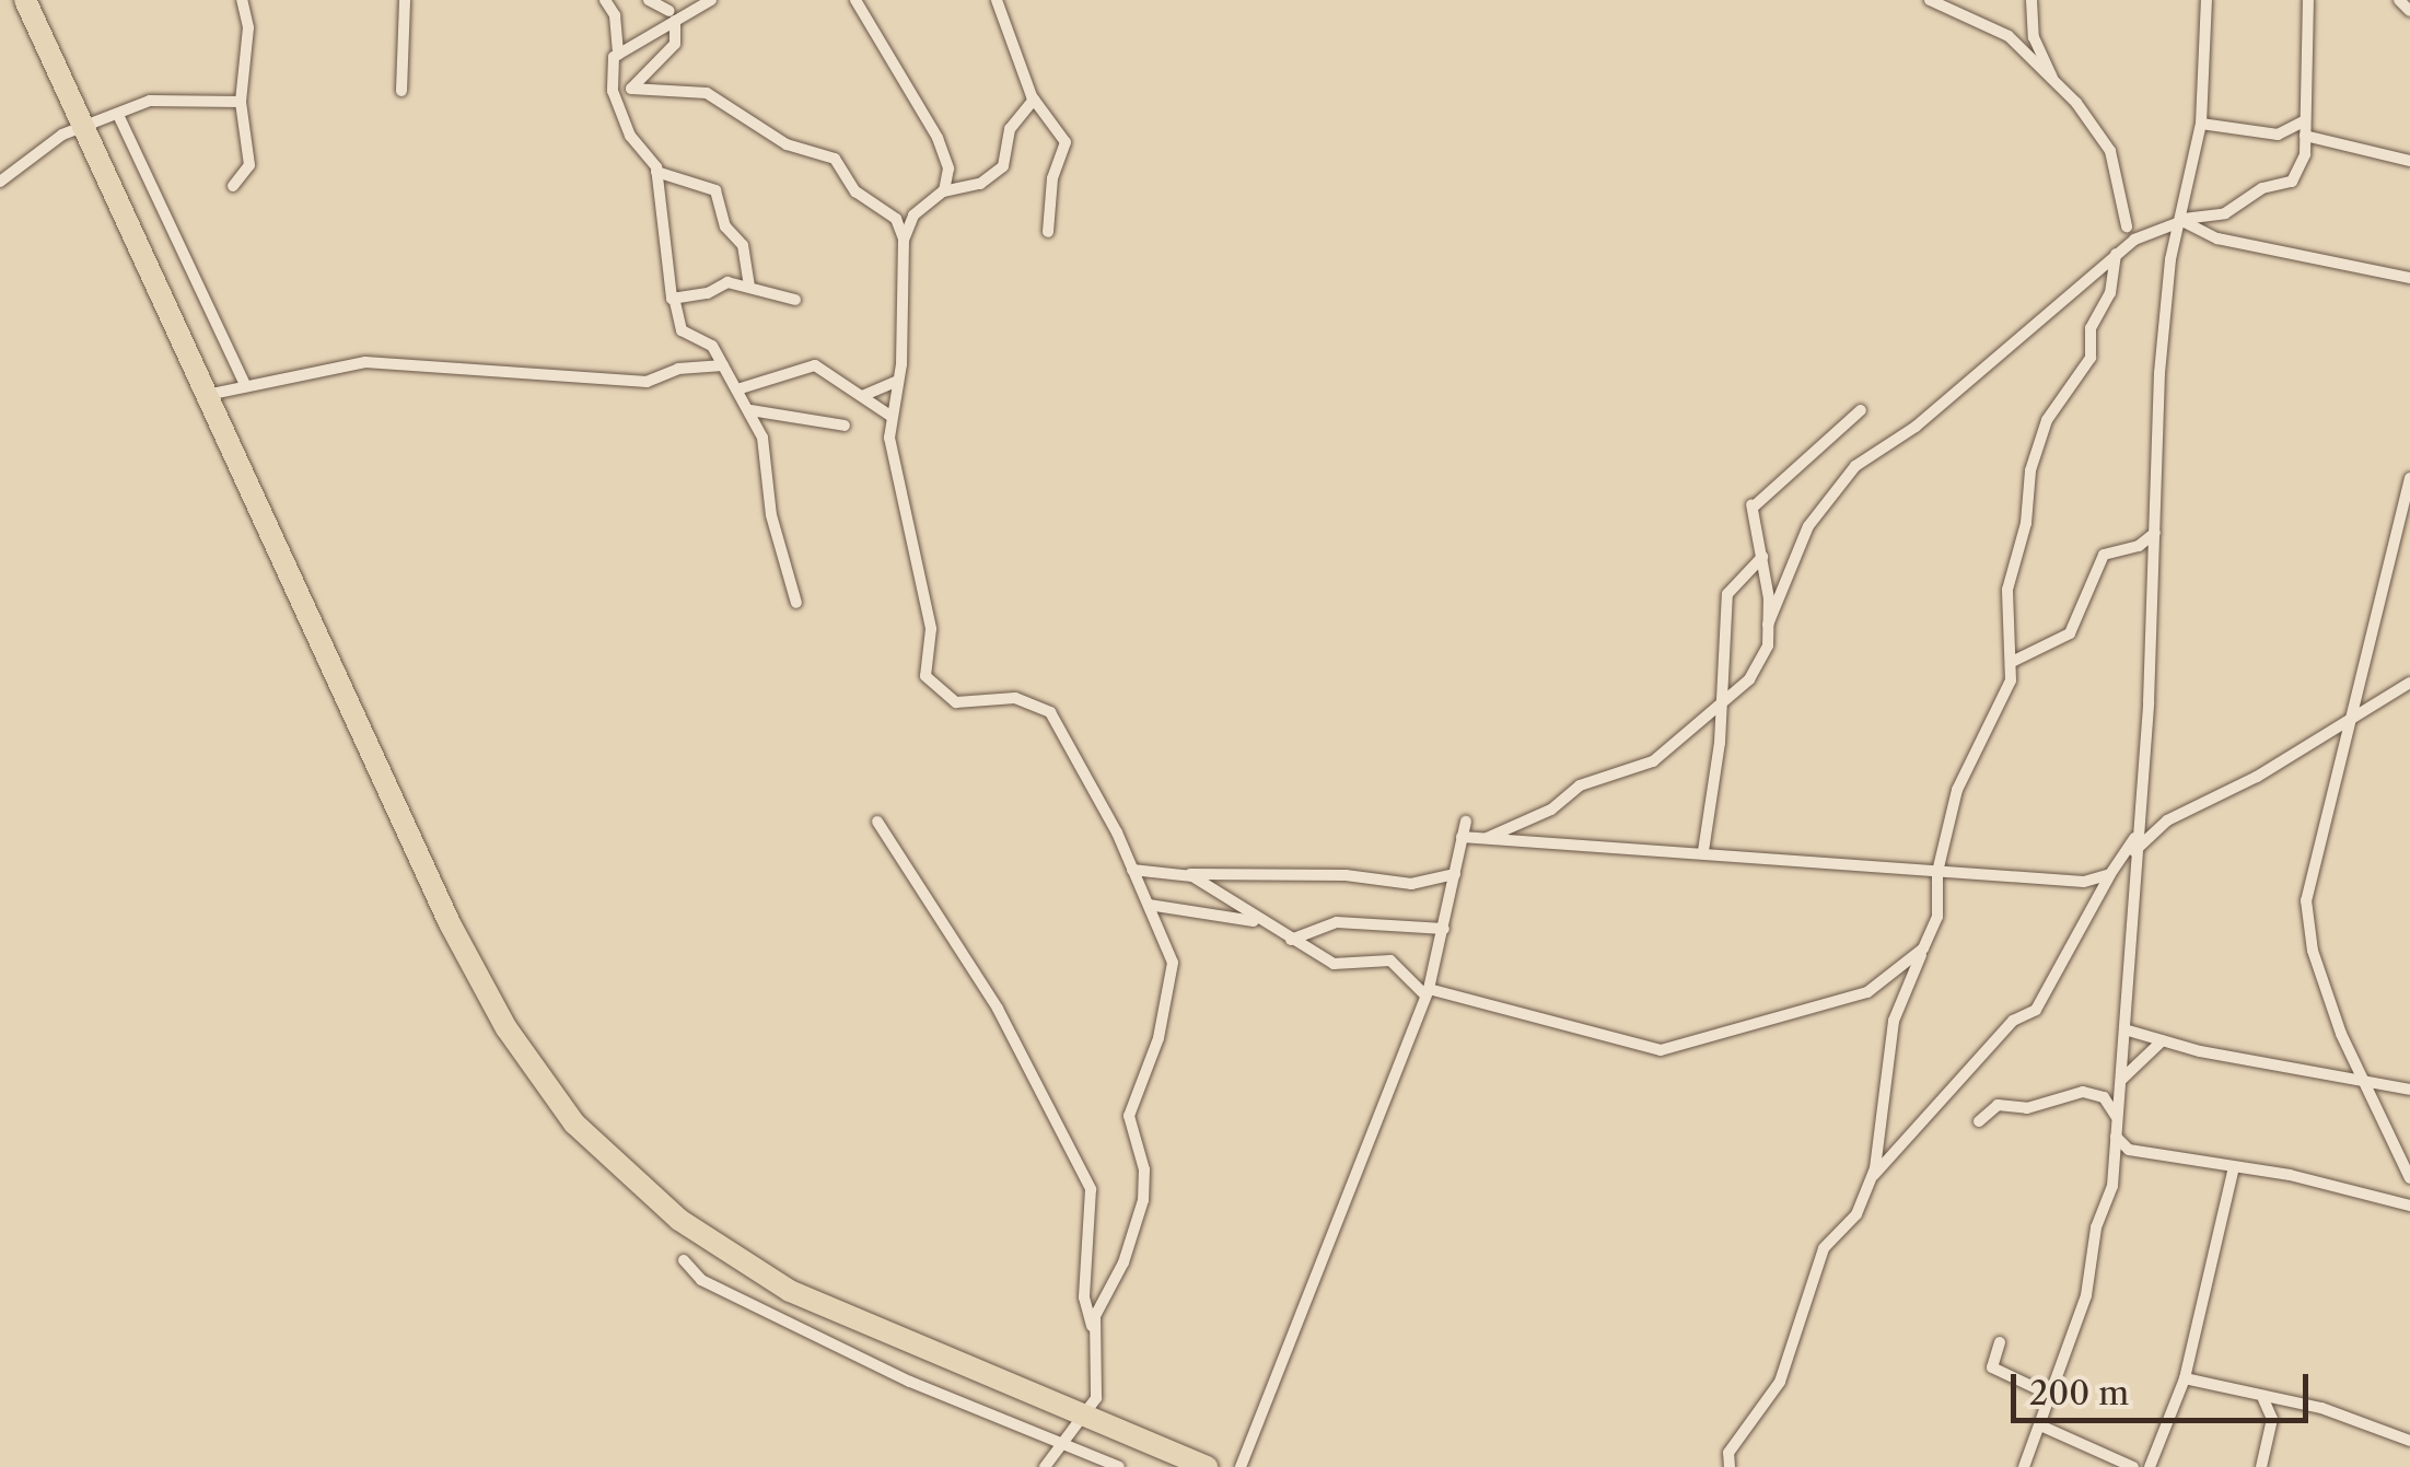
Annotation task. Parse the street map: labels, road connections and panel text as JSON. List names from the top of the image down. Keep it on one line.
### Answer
{"scale_bar":"200 m"}
